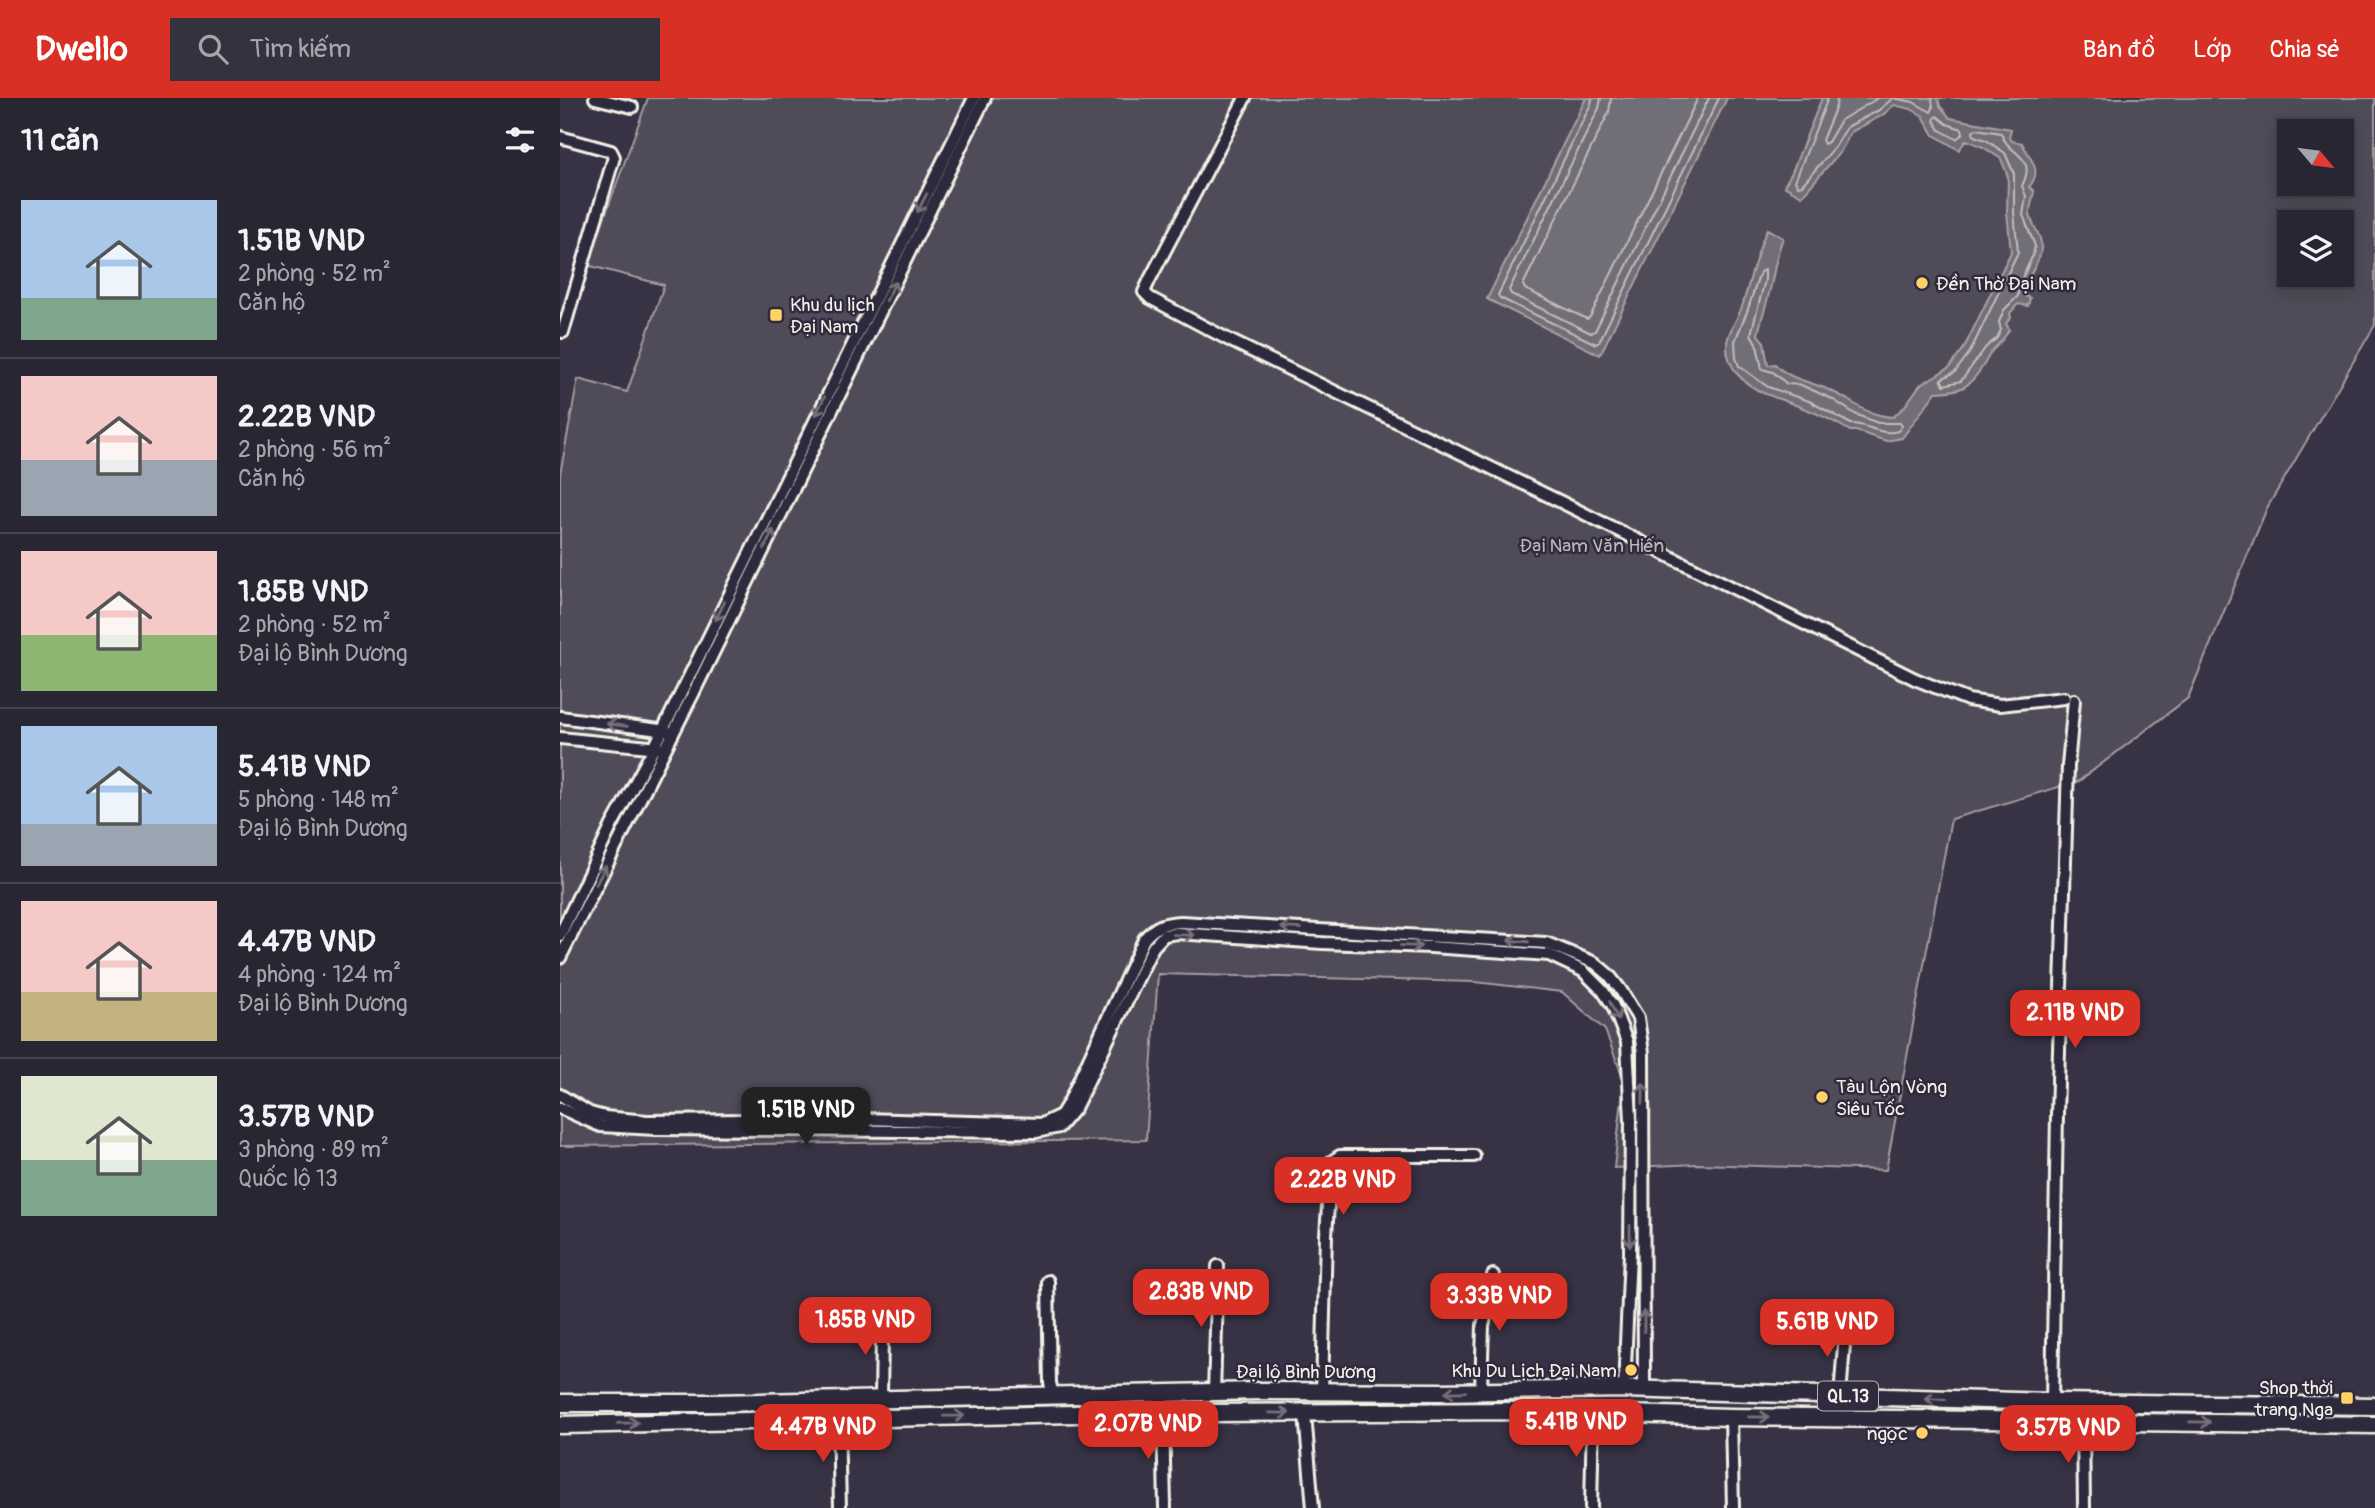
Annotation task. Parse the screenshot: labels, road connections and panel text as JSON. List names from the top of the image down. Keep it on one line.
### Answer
{"streets":{"highway":["Đại lộ Bình Dương","QL.13"]},"crossings":[["Đại lộ Bình Dương","QL.13"]],"parks":["Đại Nam Văn Hiến"],"places":{"other":["Đền Thờ Đại Nam","Tàu Lộn Vòng Siêu Tốc","Khu Du Lịch Đại Nam","ngọc"],"transit":["Khu du lịch Đại Nam","Shop thời trang Nga"]},"north":"bottom right","page":{"header":"Dwello","search":"Tìm kiếm","nav":["Bản đồ","Lớp","Chia sẻ"],"heading":"11 căn","list":[{"name":"1.51B VND","note":"2 phòng · 52 m² · Căn hộ"},{"name":"2.22B VND","note":"2 phòng · 56 m² · Căn hộ"},{"name":"1.85B VND","note":"2 phòng · 52 m² · Đại lộ Bình Dương"},{"name":"5.41B VND","note":"5 phòng · 148 m² · Đại lộ Bình Dương"},{"name":"4.47B VND","note":"4 phòng · 124 m² · Đại lộ Bình Dương"},{"name":"3.57B VND","note":"3 phòng · 89 m² · Quốc lộ 13"}],"price":["2.11B VND","1.51B VND","2.22B VND","2.83B VND","3.33B VND","1.85B VND","5.61B VND","5.41B VND","2.07B VND","4.47B VND","3.57B VND"]}}
